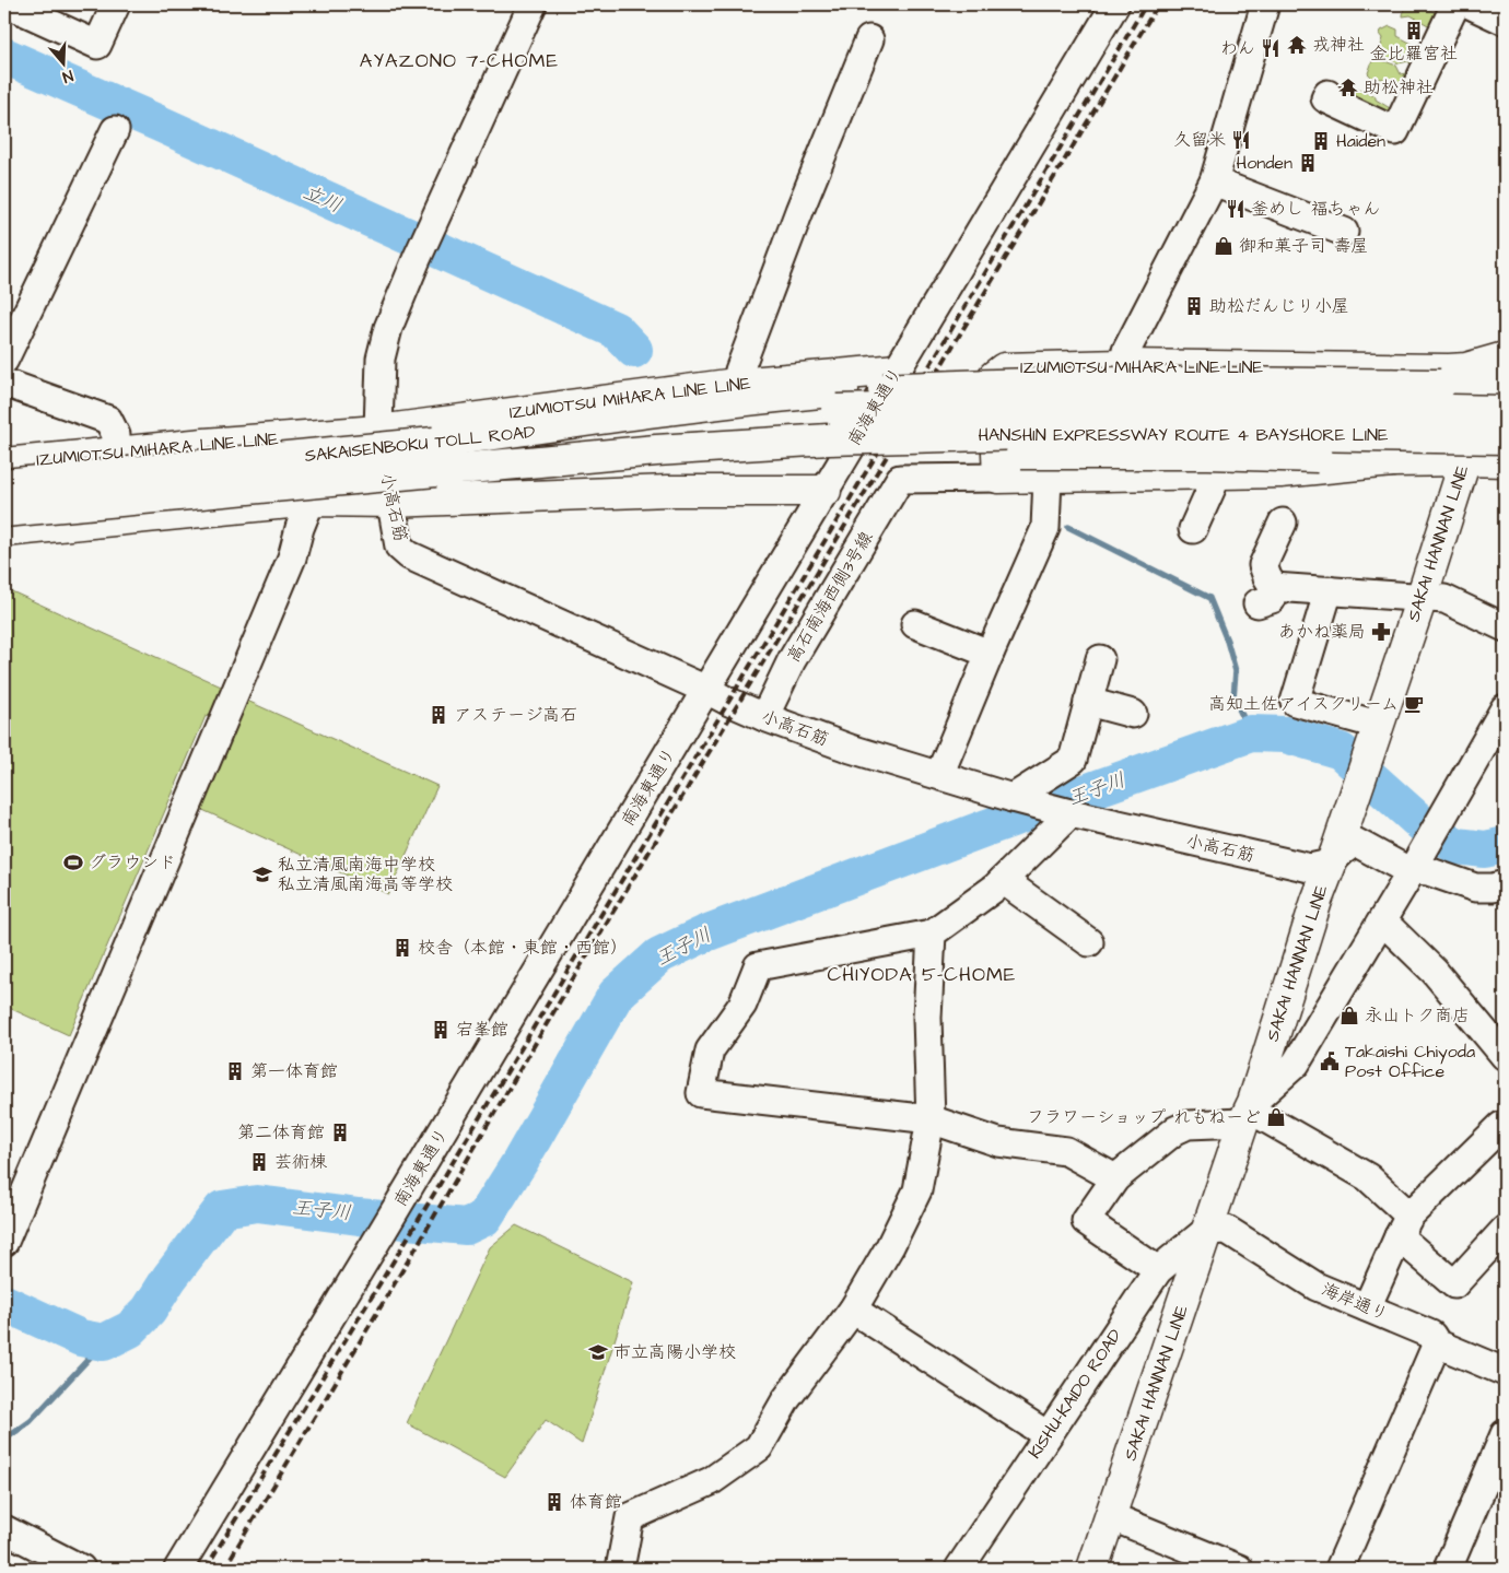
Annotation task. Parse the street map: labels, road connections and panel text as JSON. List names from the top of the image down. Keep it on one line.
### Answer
{"streets":{"main road":["IZUMIOTSU MIHARA LINE LINE","HANSHIN EXPRESSWAY ROUTE 4 BAYSHORE LINE","SAKAISENBOKU TOLL ROAD","SAKAI HANNAN LINE"],"street":["南海東通り","小高石筋","高石南海西側3号線","海岸通り","KISHU-KAIDO ROAD"]},"crossings":[["IZUMIOTSU MIHARA LINE LINE","南海東通り"],["IZUMIOTSU MIHARA LINE LINE","小高石筋"],["IZUMIOTSU MIHARA LINE LINE","SAKAI HANNAN LINE"],["IZUMIOTSU MIHARA LINE LINE","高石南海西側3号線"],["南海東通り","小高石筋"],["HANSHIN EXPRESSWAY ROUTE 4 BAYSHORE LINE","SAKAISENBOKU TOLL ROAD"],["HANSHIN EXPRESSWAY ROUTE 4 BAYSHORE LINE","SAKAI HANNAN LINE"],["小高石筋","SAKAI HANNAN LINE"],["小高石筋","高石南海西側3号線"],["SAKAI HANNAN LINE","海岸通り"],["SAKAI HANNAN LINE","KISHU-KAIDO ROAD"],["海岸通り","KISHU-KAIDO ROAD"]],"districts":["AYAZONO 7-CHOME","CHIYODA 5-CHOME"],"water":["立川","王子川"],"places":{"building":["金比羅宮社","Haiden","Honden","助松だんじり小屋","アステージ高石","校舎（本館・東館・西館）","宕峯館","第一体育館","第二体育館","芸術棟","体育館"],"temple":["戎神社","助松神社"],"restaurant":["わん","久留米","釜めし 福ちゃん"],"shop":["御和菓子司 壽屋","永山トク商店","フラワーショップ れもねーど"],"pharmacy":["あかね薬局"],"cafe":["高知土佐アイスクリーム"],"sports":["グラウンド"],"school or university":["私立清風南海中学校 私立清風南海高等学校","市立高陽小学校"],"public building":["Takaishi Chiyoda Post Office"]},"north":"bottom"}
